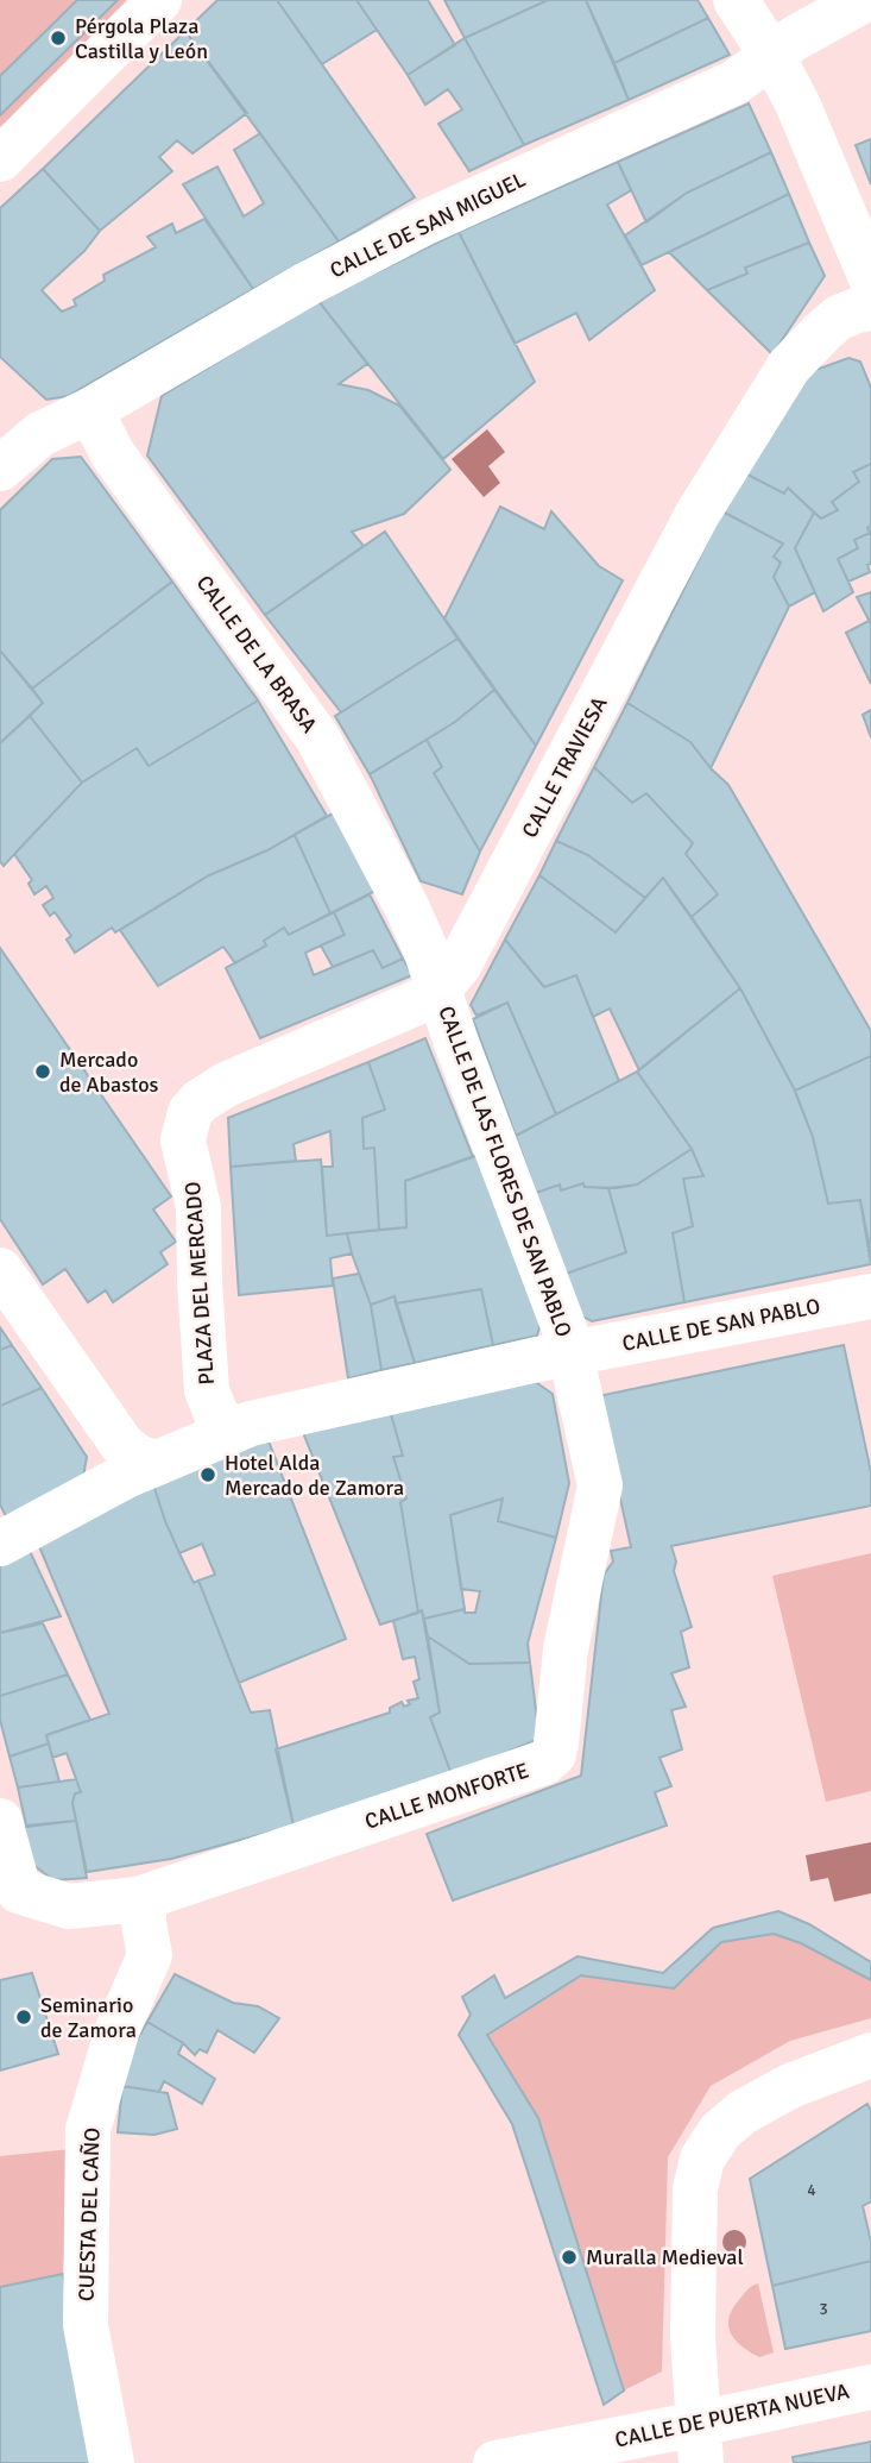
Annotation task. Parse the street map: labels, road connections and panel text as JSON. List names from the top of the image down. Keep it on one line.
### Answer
{"streets":{"street":["CALLE DE SAN MIGUEL","CALLE DE LA BRASA","CALLE TRAVIESA","CALLE DE LAS FLORES DE SAN PABLO","PLAZA DEL MERCADO","CALLE DE SAN PABLO","CALLE MONFORTE","CUESTA DEL CAÑO","CALLE DE PUERTA NUEVA"]},"crossings":[["CALLE DE SAN MIGUEL","CALLE DE LA BRASA"],["CALLE DE LA BRASA","CALLE TRAVIESA"],["CALLE DE LA BRASA","CALLE DE LAS FLORES DE SAN PABLO"],["CALLE TRAVIESA","CALLE DE LAS FLORES DE SAN PABLO"],["CALLE TRAVIESA","PLAZA DEL MERCADO"],["CALLE DE LAS FLORES DE SAN PABLO","CALLE DE SAN PABLO"],["CALLE DE LAS FLORES DE SAN PABLO","CALLE MONFORTE"],["PLAZA DEL MERCADO","CALLE DE SAN PABLO"],["CALLE DE SAN PABLO","CALLE MONFORTE"],["CALLE MONFORTE","CUESTA DEL CAÑO"]],"places":["Pérgola Plaza Castilla y León","Mercado de Abastos","Hotel Alda Mercado de Zamora","Seminario de Zamora","Muralla Medieval"],"house_numbers":["4","3"]}
